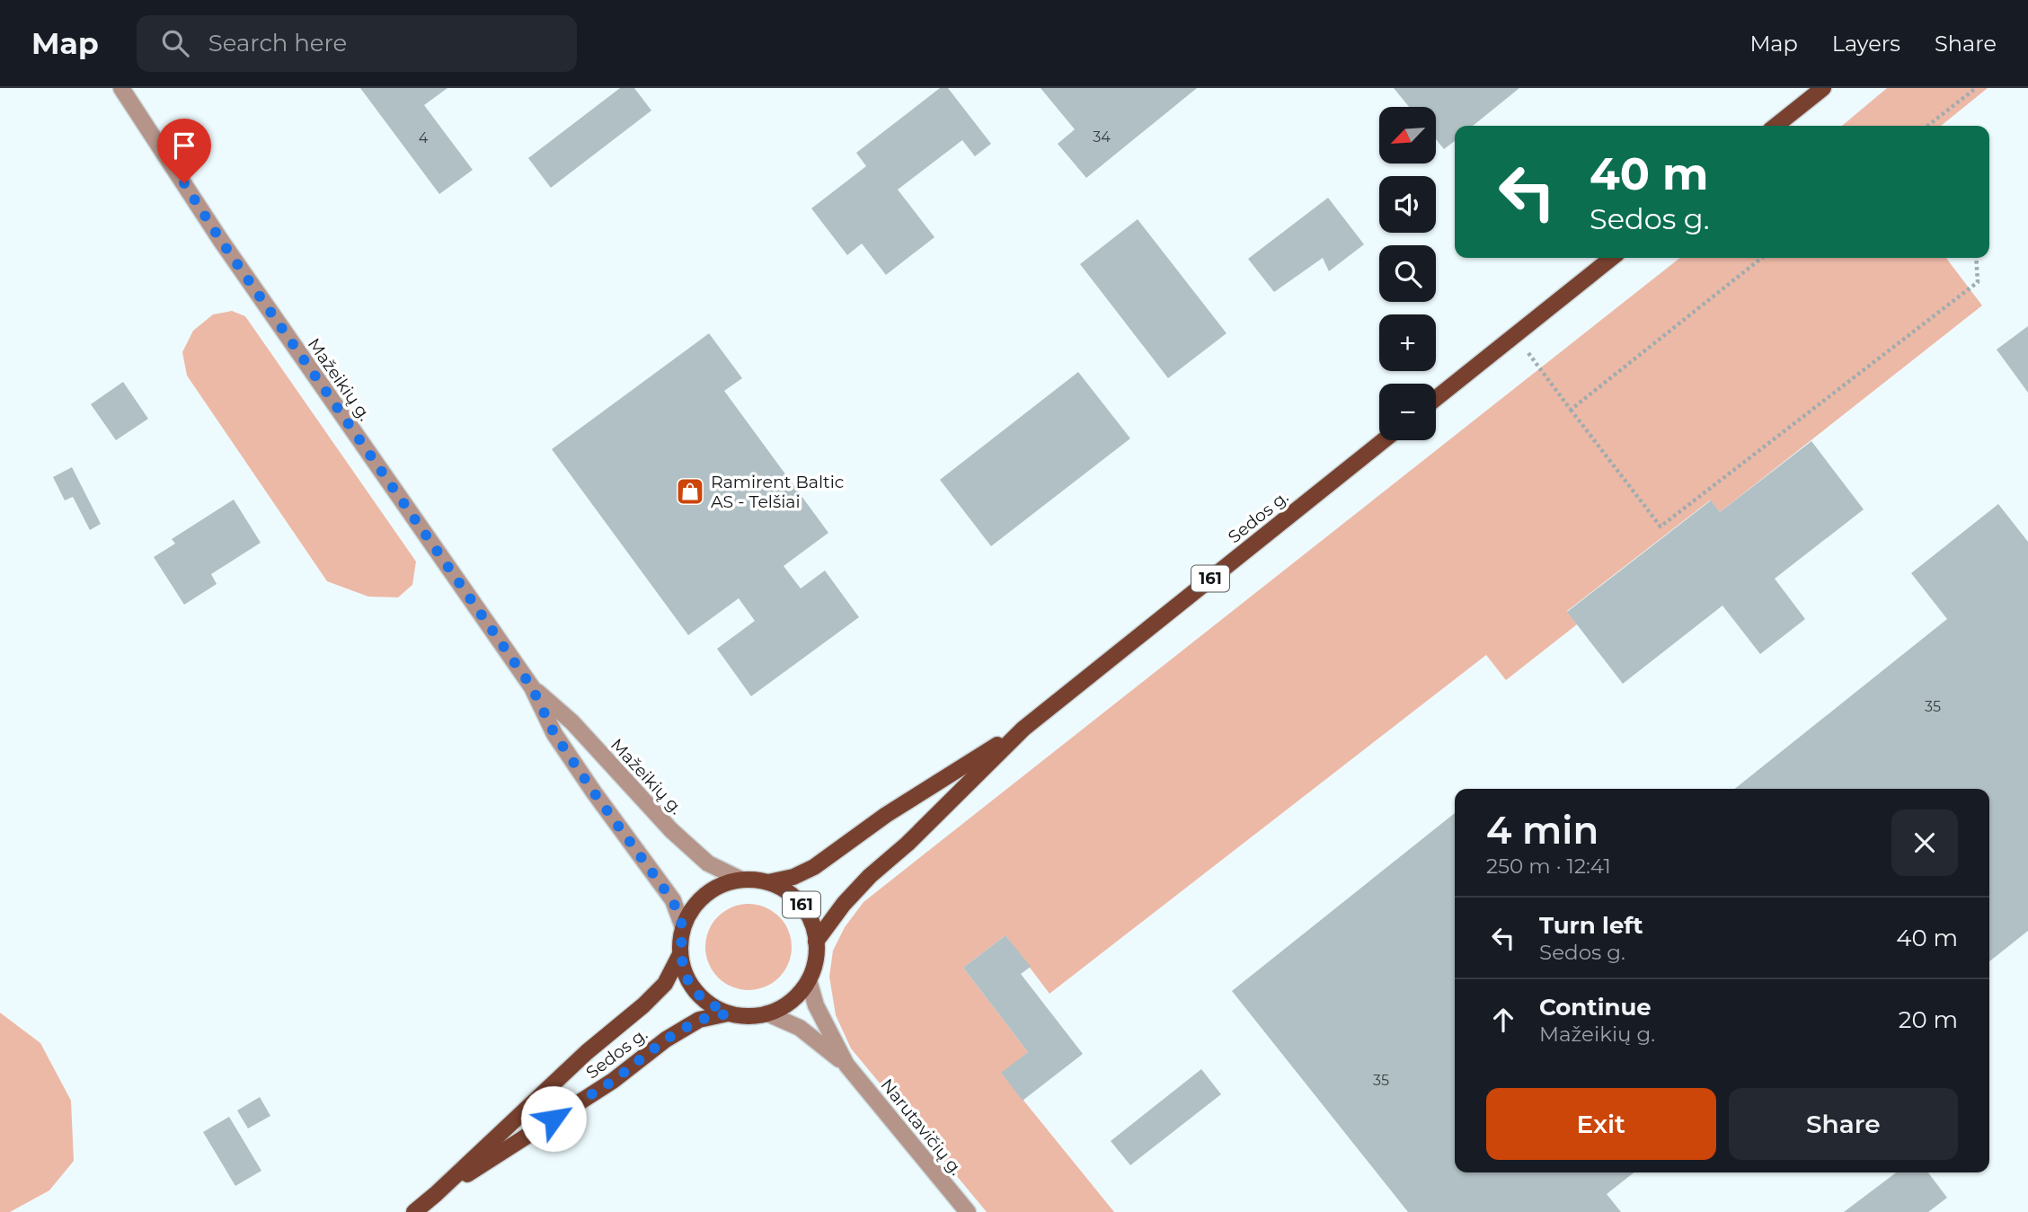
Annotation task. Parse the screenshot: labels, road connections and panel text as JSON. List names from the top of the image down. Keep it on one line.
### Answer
{"streets":{"main road":["Sedos g.","161"],"street":["Mažeikių g.","Narutavičių g."]},"crossings":[["Mažeikių g.","Sedos g."],["Mažeikių g.","Narutavičių g."],["Sedos g.","Narutavičių g."]],"places":{"shop":["Ramirent Baltic AS - Telšiai"]},"house_numbers":["34","4","35","35"],"north":"bottom left","page":{"header":"Map","search":"Search here","nav":["Map","Layers","Share"],"map_buttons":["+","−"],"turn":["40 m","Sedos g."],"heading":["4 min","250 m · 12:41"],"list":[{"name":"Turn left","note":"Sedos g.","value":"40 m"},{"name":"Continue","note":"Mažeikių g.","value":"20 m"}],"buttons":["Exit","Share"]}}
